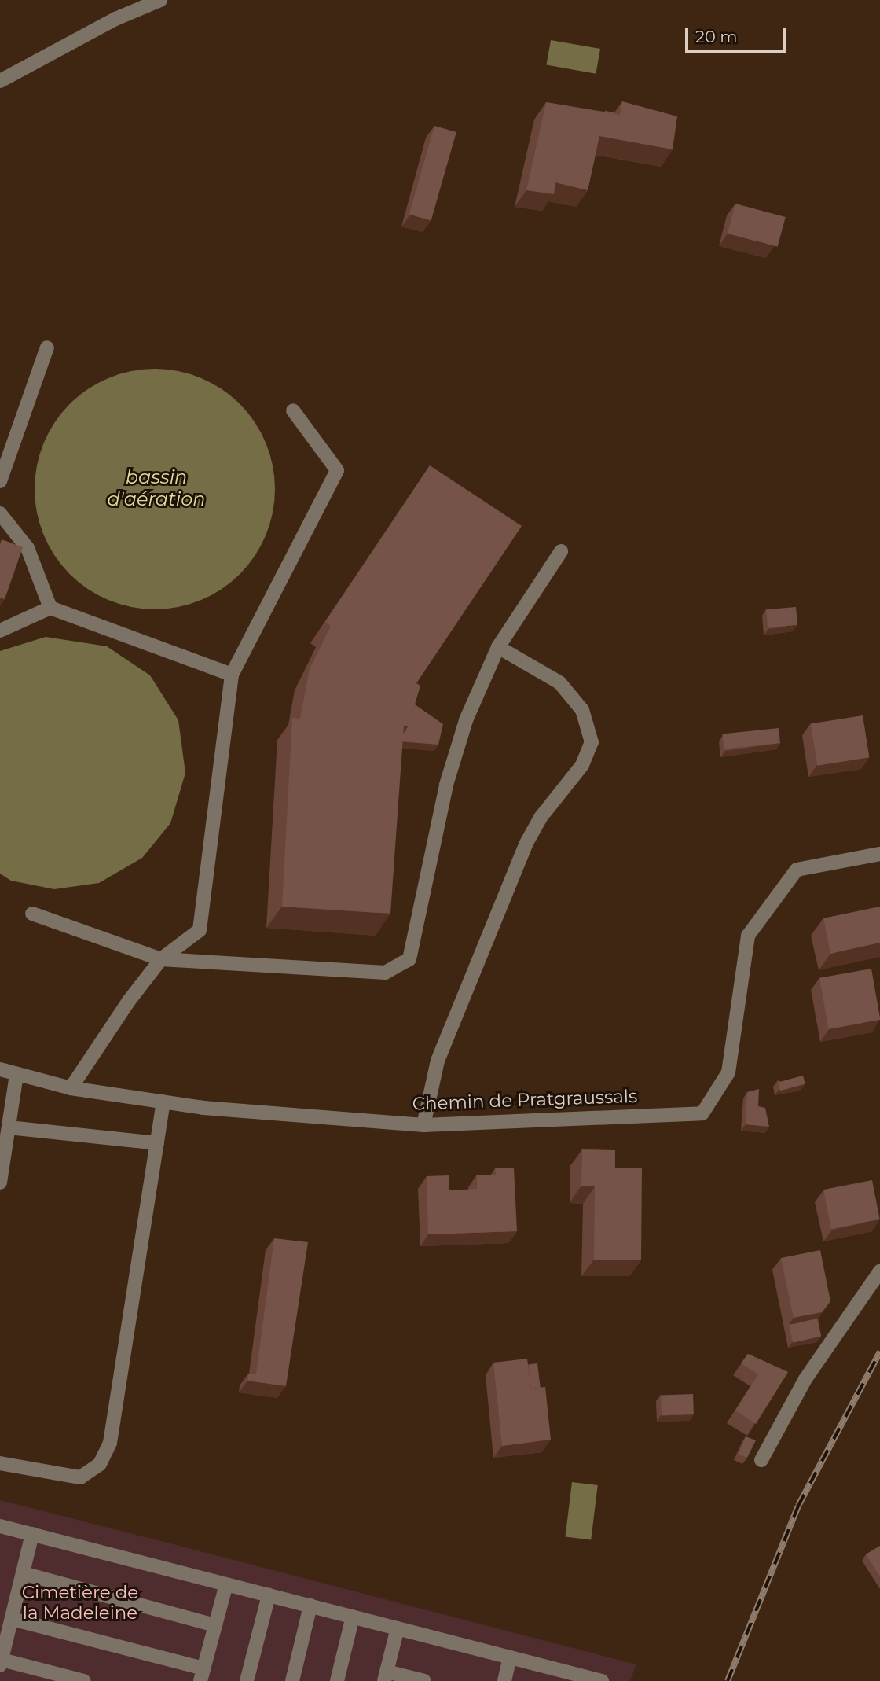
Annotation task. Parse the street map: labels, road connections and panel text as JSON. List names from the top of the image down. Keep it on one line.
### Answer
{"streets":{"street":["Chemin de Pratgraussals"]},"water":["bassin d'aération"],"parks":["Cimetière de la Madeleine"],"scale_bar":"20 m"}
